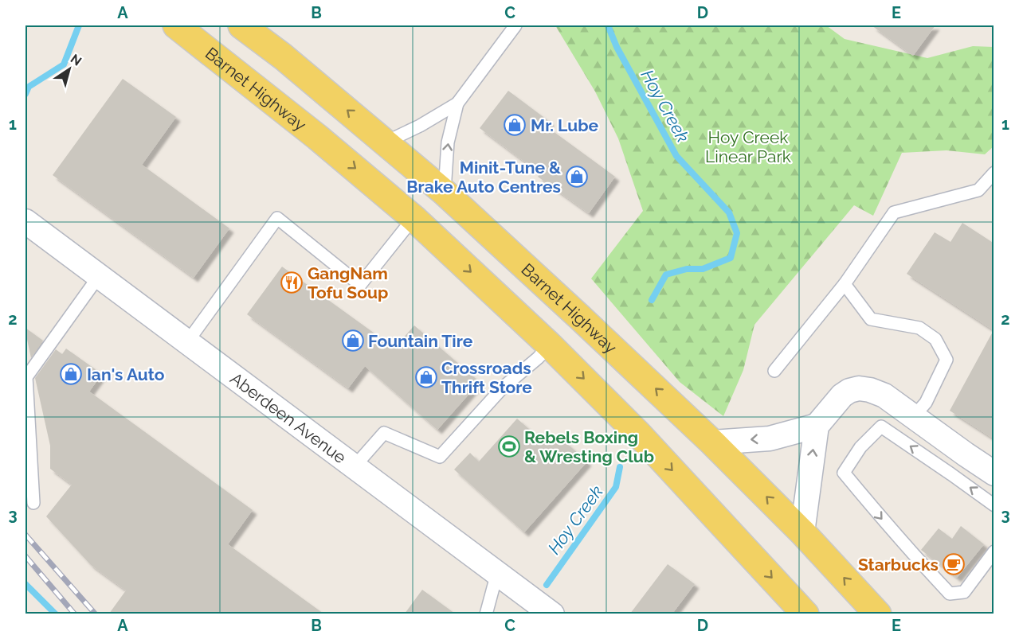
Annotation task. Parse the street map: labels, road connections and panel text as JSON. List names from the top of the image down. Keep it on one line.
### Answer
{"streets":{"main road":["Barnet Highway"],"street":["Aberdeen Avenue"]},"water":["Hoy Creek"],"parks":["Hoy Creek Linear Park"],"places":{"shop":["Mr. Lube","Minit-Tune & Brake Auto Centres","Fountain Tire","Ian's Auto","Crossroads Thrift Store"],"restaurant":["GangNam Tofu Soup"],"sports":["Rebels Boxing & Wresting Club"],"cafe":["Starbucks"]},"north":"top right","grid":{"columns":["A","B","C","D","E"],"rows":["1","2","3"]}}
